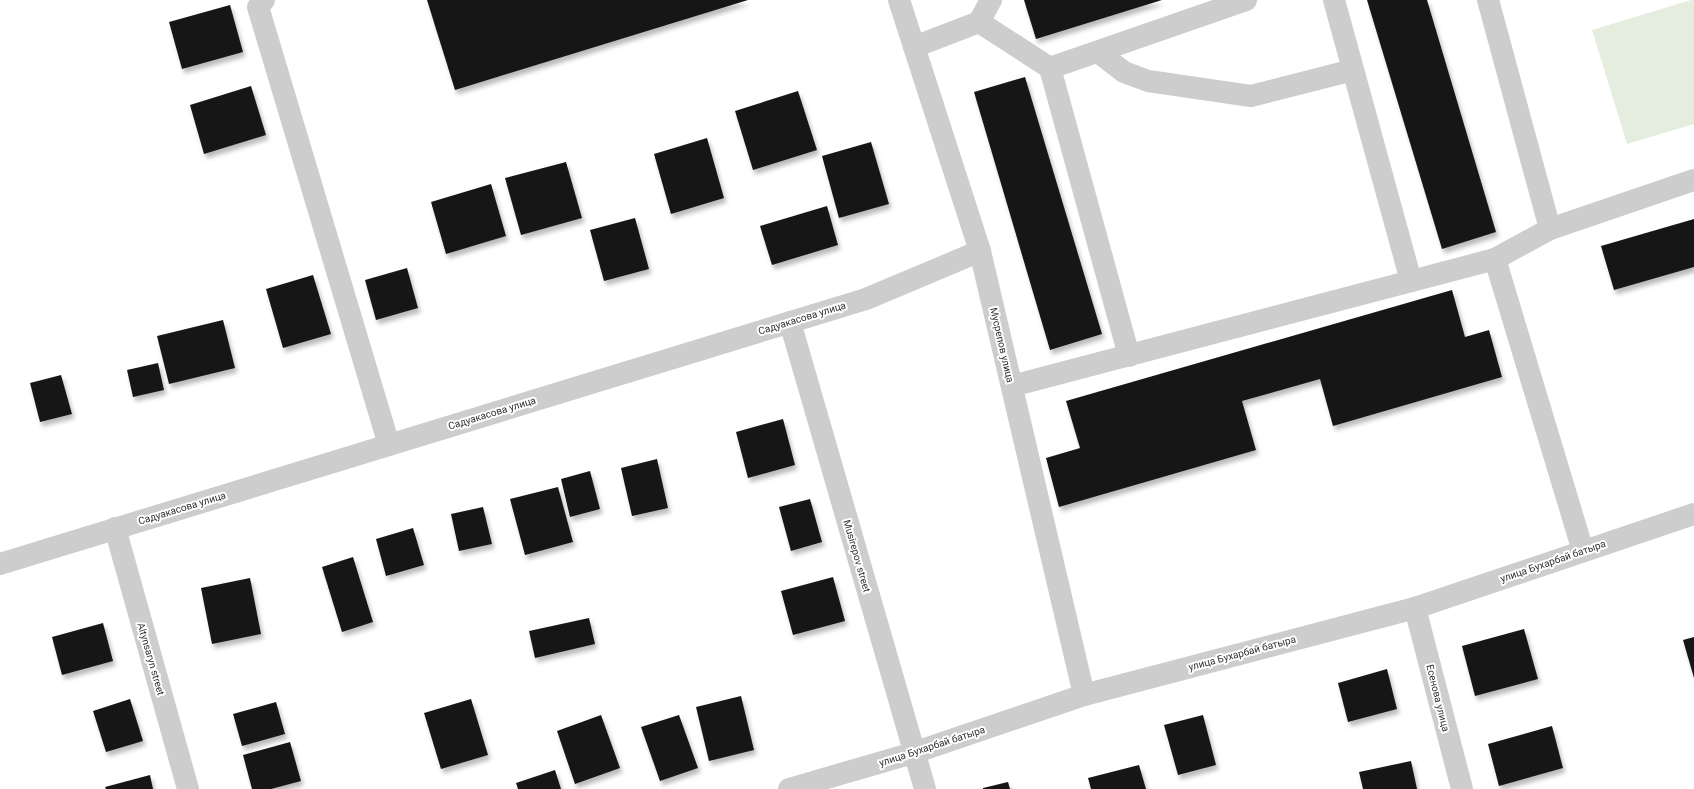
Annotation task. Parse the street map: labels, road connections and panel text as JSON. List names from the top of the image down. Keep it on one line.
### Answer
{"streets":{"street":["Садуакасова улица","Мусрепов улица","Musirepov street","улица Бухарбай батыра","Altynsaryn street","Есенова улица"]},"crossings":[["Садуакасова улица","Мусрепов улица"],["Садуакасова улица","Musirepov street"],["Садуакасова улица","Altynsaryn street"],["Мусрепов улица","улица Бухарбай батыра"],["Musirepov street","улица Бухарбай батыра"],["улица Бухарбай батыра","Есенова улица"]]}
